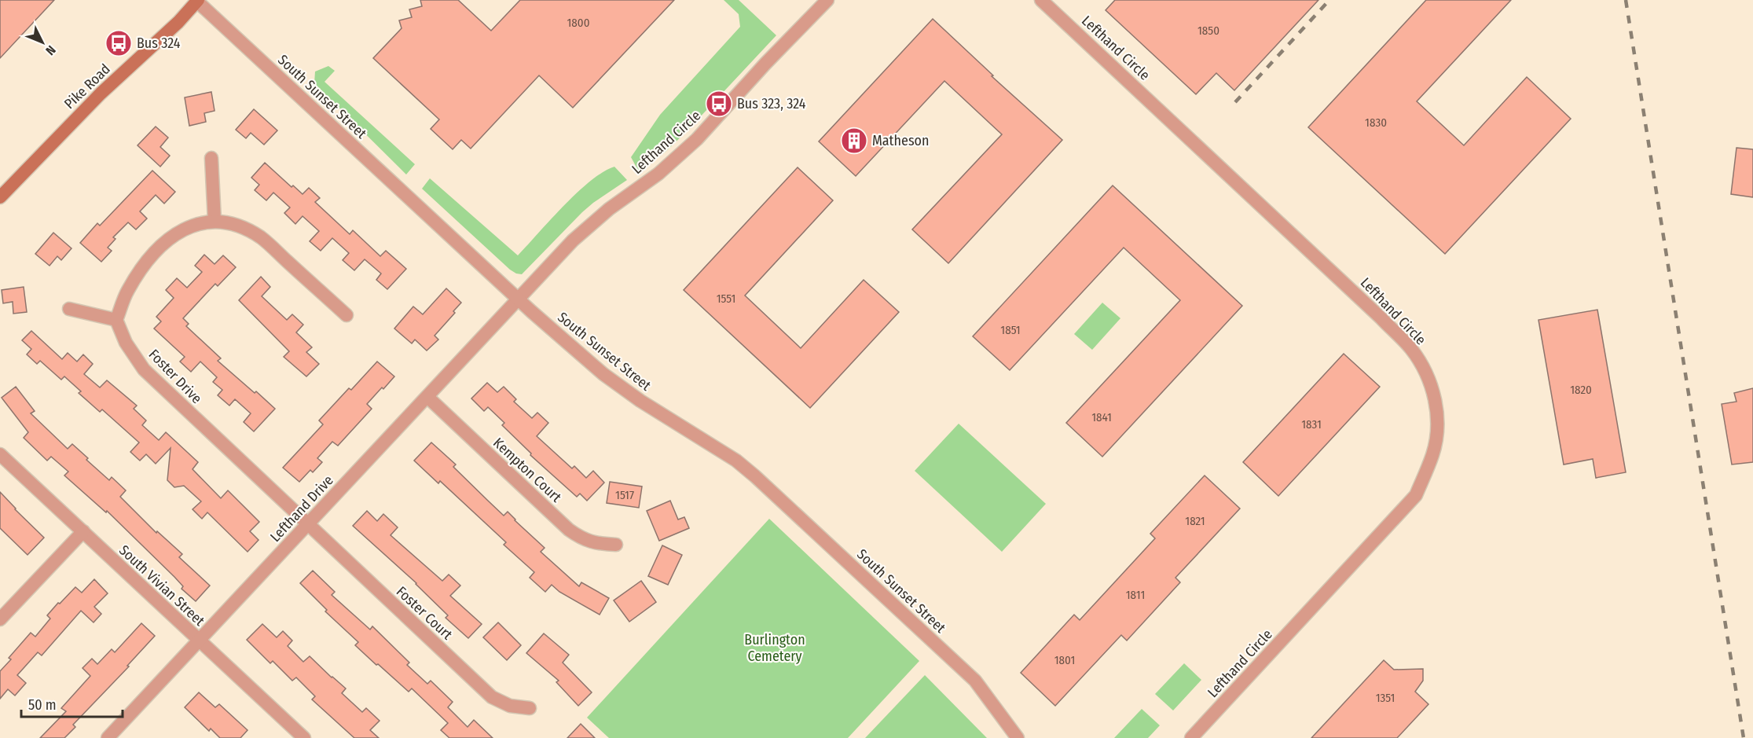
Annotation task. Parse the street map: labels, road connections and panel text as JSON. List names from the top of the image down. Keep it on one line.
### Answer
{"streets":{"main road":["Pike Road"],"street":["Lefthand Circle","South Sunset Street","Foster Drive","Kempton Court","Lefthand Drive","South Vivian Street","Foster Court"]},"crossings":[["Lefthand Circle","South Sunset Street"],["Lefthand Circle","Lefthand Drive"],["Pike Road","South Sunset Street"],["South Sunset Street","Lefthand Drive"],["Foster Drive","Lefthand Drive"],["Foster Drive","Foster Court"],["Kempton Court","Lefthand Drive"],["Lefthand Drive","South Vivian Street"],["Lefthand Drive","Foster Court"]],"parks":["Burlington Cemetery"],"places":{"bus stop":["Bus 324","Bus 323, 324"],"building":["Matheson"]},"house_numbers":["1800","1850","1830","1551","1851","1820","1841","1831","1517","1821","1811","1801","1351"],"scale_bar":"50 m","north":"bottom right"}
